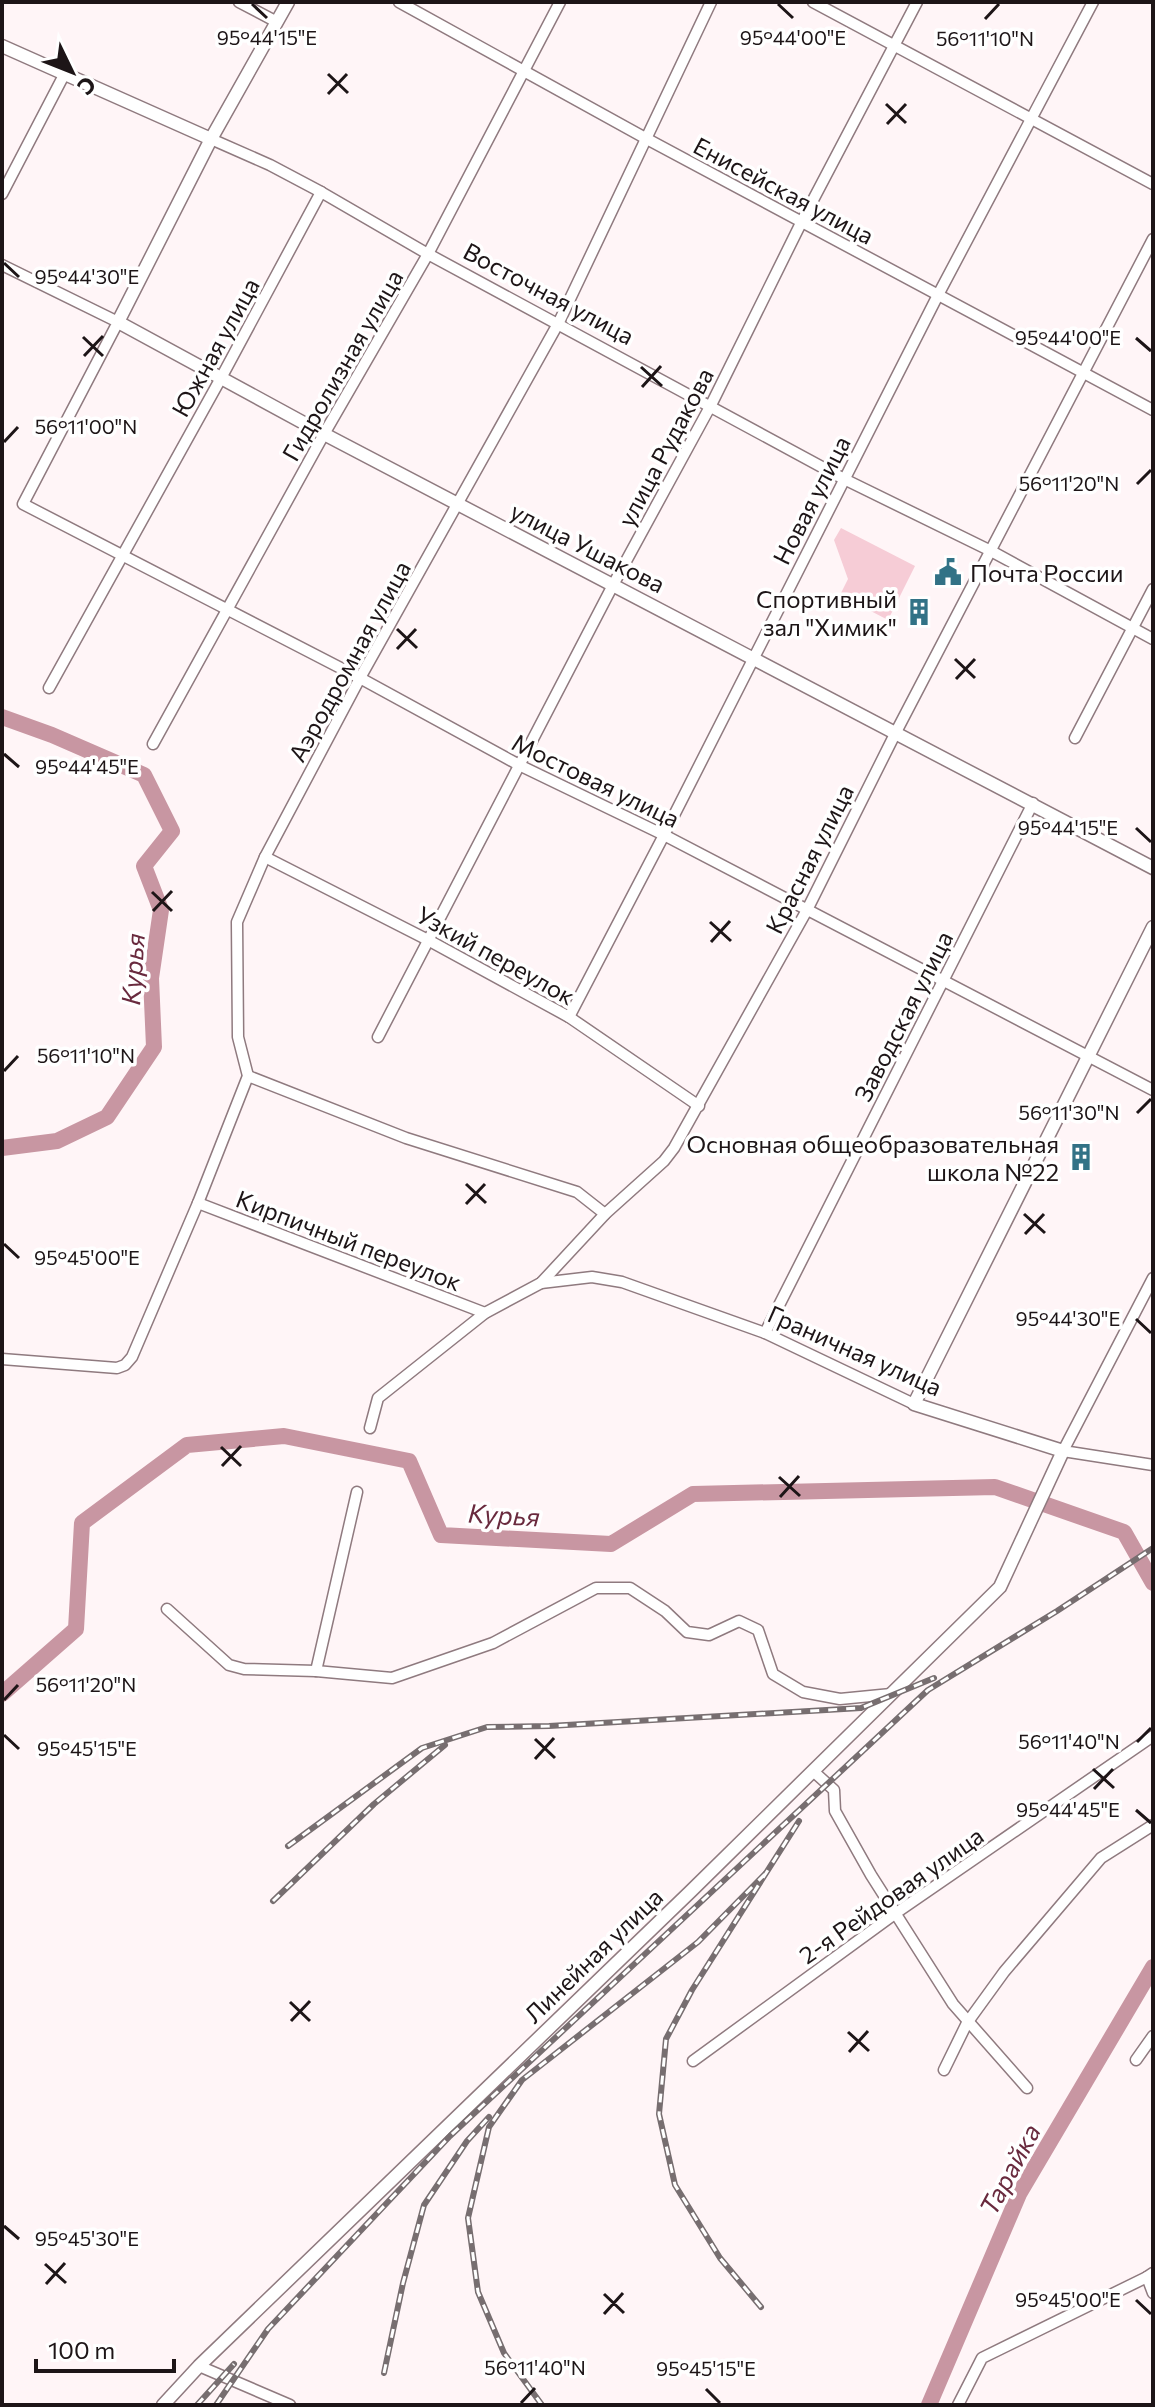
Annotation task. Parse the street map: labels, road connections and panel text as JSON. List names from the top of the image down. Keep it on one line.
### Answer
{"streets":{"street":["Енисейская улица","Восточная улица","Южная улица","Гидролизная улица","улица Рудакова","Новая улица","улица Ушакова","Аэродромная улица","Мостовая улица","Красная улица","Узкий переулок","Заводская улица","Кирпичный переулок","Граничная улица","2-я Рейдовая улица","Линейная улица"]},"crossings":[["Енисейская улица","Гидролизная улица"],["Енисейская улица","улица Рудакова"],["Енисейская улица","Новая улица"],["Енисейская улица","Аэродромная улица"],["Енисейская улица","Красная улица"],["Восточная улица","Южная улица"],["Восточная улица","Гидролизная улица"],["Восточная улица","улица Рудакова"],["Восточная улица","Новая улица"],["Восточная улица","Аэродромная улица"],["Восточная улица","Красная улица"],["Южная улица","улица Ушакова"],["Южная улица","Мостовая улица"],["Гидролизная улица","улица Ушакова"],["Гидролизная улица","Мостовая улица"],["улица Рудакова","улица Ушакова"],["улица Рудакова","Мостовая улица"],["улица Рудакова","Узкий переулок"],["Новая улица","улица Ушакова"],["Новая улица","Мостовая улица"],["Новая улица","Узкий переулок"],["улица Ушакова","Аэродромная улица"],["улица Ушакова","Мостовая улица"],["улица Ушакова","Красная улица"],["улица Ушакова","Заводская улица"],["Аэродромная улица","Мостовая улица"],["Аэродромная улица","Узкий переулок"],["Мостовая улица","Красная улица"],["Мостовая улица","Заводская улица"],["Красная улица","Узкий переулок"],["Красная улица","Кирпичный переулок"],["Красная улица","Граничная улица"],["Заводская улица","Граничная улица"],["Граничная улица","Линейная улица"]],"water":["Курья","Тарайка"],"places":{"public building":["Почта России"],"building":["Спортивный зал \"Химик\"","Основная общеобразовательная школа №22"]},"scale_bar":"100 m","north":"bottom right","coordinates":["95°44'15\"E","95°44'00\"E","56°11'10\"N","95°44'30\"E","56°11'00\"N","56°11'20\"N","95°44'45\"E","56°11'30\"N","95°45'00\"E","56°11'40\"N","95°45'15\"E","95°45'30\"E"]}
